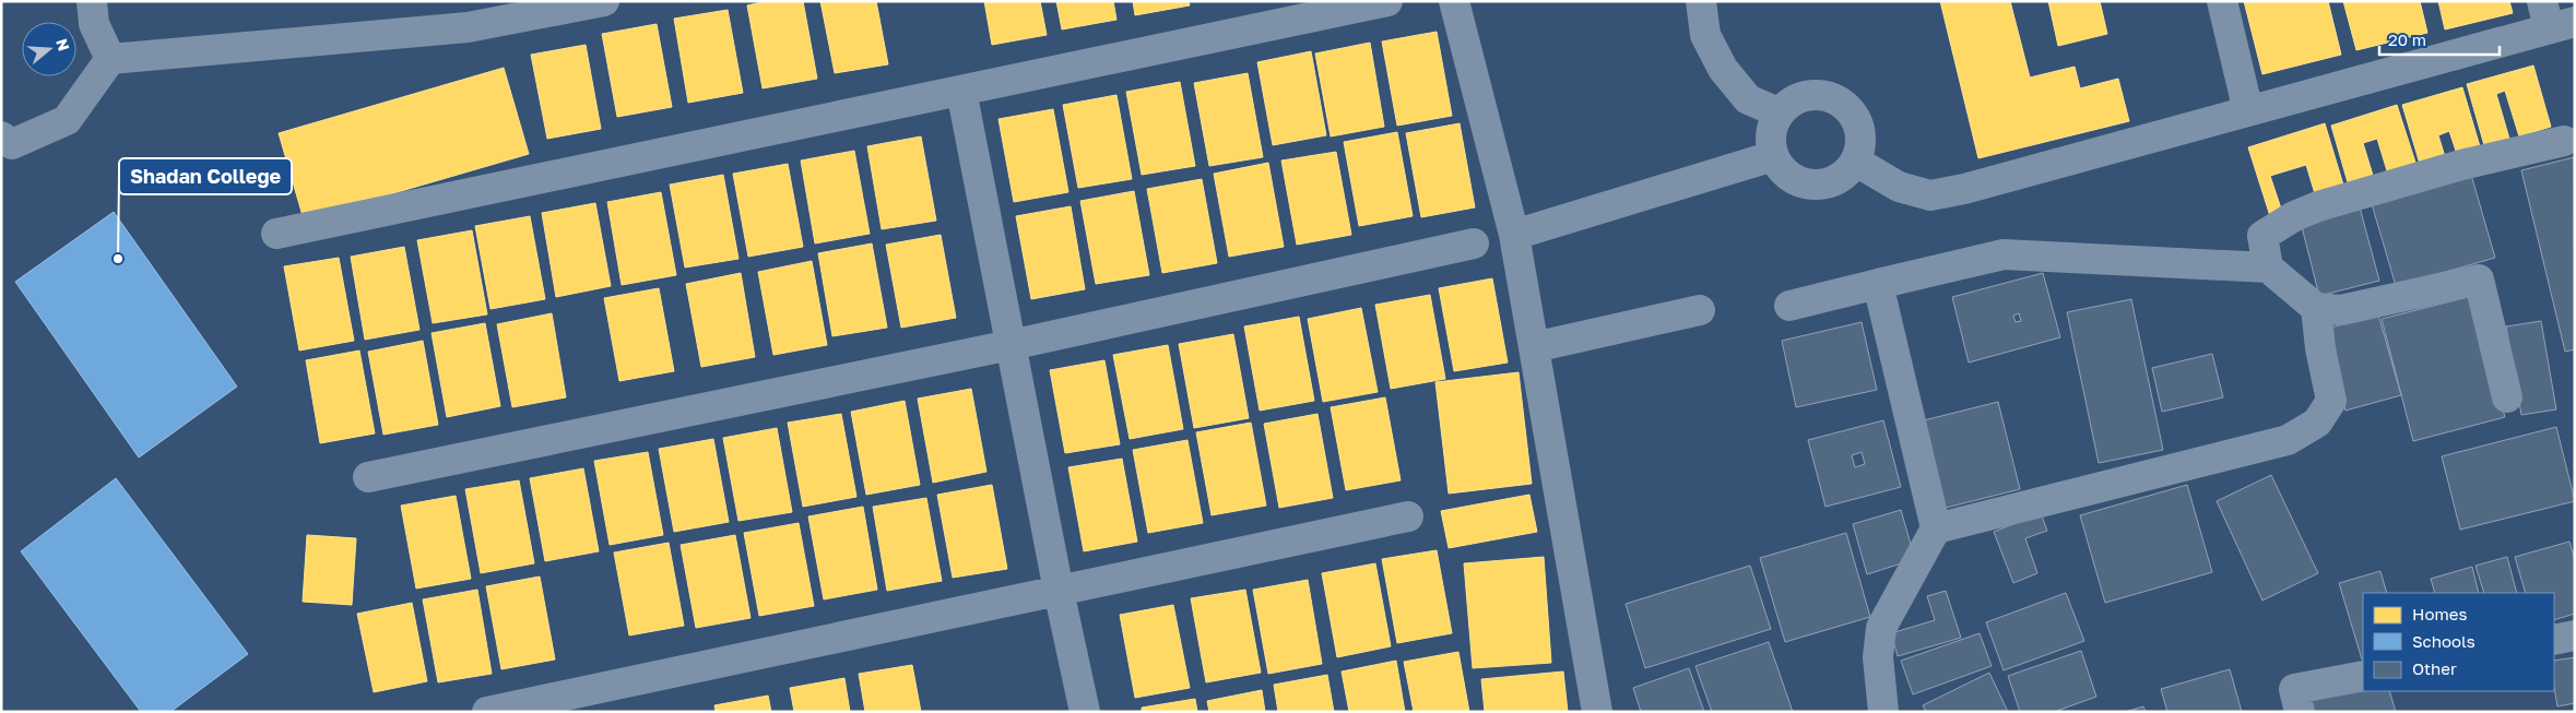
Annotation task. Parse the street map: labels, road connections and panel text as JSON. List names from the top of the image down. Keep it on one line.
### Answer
{"places":["Shadan College"],"legend":["Homes","Schools","Other"],"scale_bar":"20 m","north":"right"}
